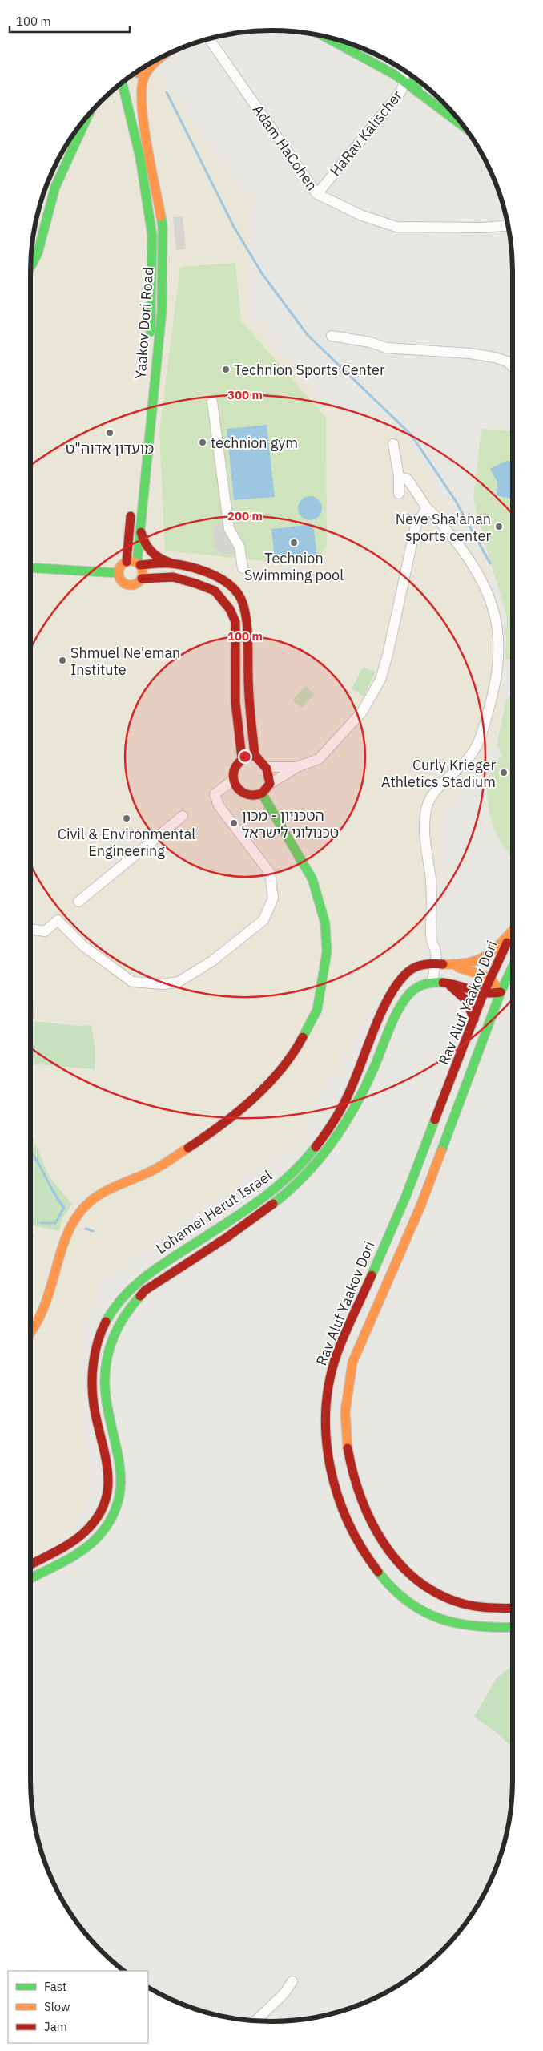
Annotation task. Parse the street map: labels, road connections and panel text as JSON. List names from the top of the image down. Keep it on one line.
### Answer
{"streets":{"main road":["Yaakov Dori Road","Rav Aluf Yaakov Dori","Lohamei Herut Israel"],"street":["HaRav Kalischer","Adam HaCohen"]},"crossings":[["HaRav Kalischer","Adam HaCohen"],["Rav Aluf Yaakov Dori","Lohamei Herut Israel"]],"places":["Technion Sports Center","מועדון אדוה\"ט","technion gym","Neve Sha'anan sports center","Technion Swimming pool","Shmuel Ne'eman Institute","Curly Krieger Athletics Stadium","Civil & Environmental Engineering","הטכניון - מכון טכנולוגי לישראל"],"legend":["Fast","Slow","Jam"],"scale_bar":"100 m","rings":["300 m","200 m","100 m"]}
